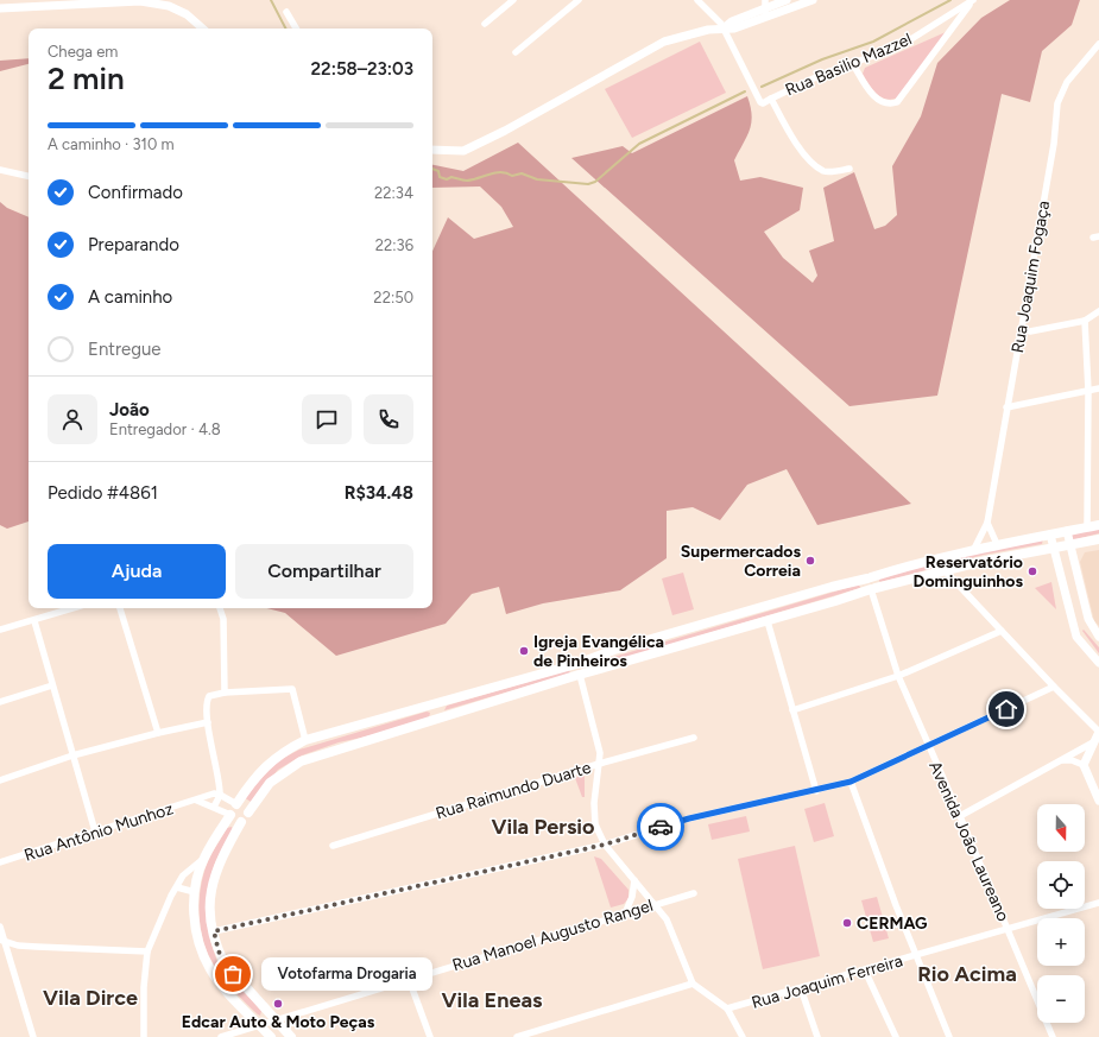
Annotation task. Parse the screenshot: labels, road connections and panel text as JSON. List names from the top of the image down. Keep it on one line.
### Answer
{"streets":{"street":["Rua Basilio Mazzel","Rua Joaquim Fogaça","Rua Raimundo Duarte","Rua Antônio Munhoz","Avenida João Laureano","Rua Manoel Augusto Rangel","Rua Joaquim Ferreira"]},"crossings":[["Avenida João Laureano","Rua Joaquim Ferreira"]],"districts":["Vila Persio","Rio Acima","Vila Dirce","Vila Eneas"],"places":["Supermercados Correia","Reservatório Dominguinhos","Igreja Evangélica de Pinheiros","CERMAG","Votofarma Drogaria","Edcar Auto & Moto Peças"],"north":"bottom","page":{"heading":["2 min","Chega em","22:58–23:03"],"panel":["João","Entregador · 4.8","Pedido #4861","R$34.48"],"bar":"A caminho · 310 m","list":[["Confirmado","22:34"],["Preparando","22:36"],["A caminho","22:50"],"Entregue"],"buttons":["Ajuda","Compartilhar"],"map_buttons":["+","−"],"bubble":"Votofarma Drogaria"}}
